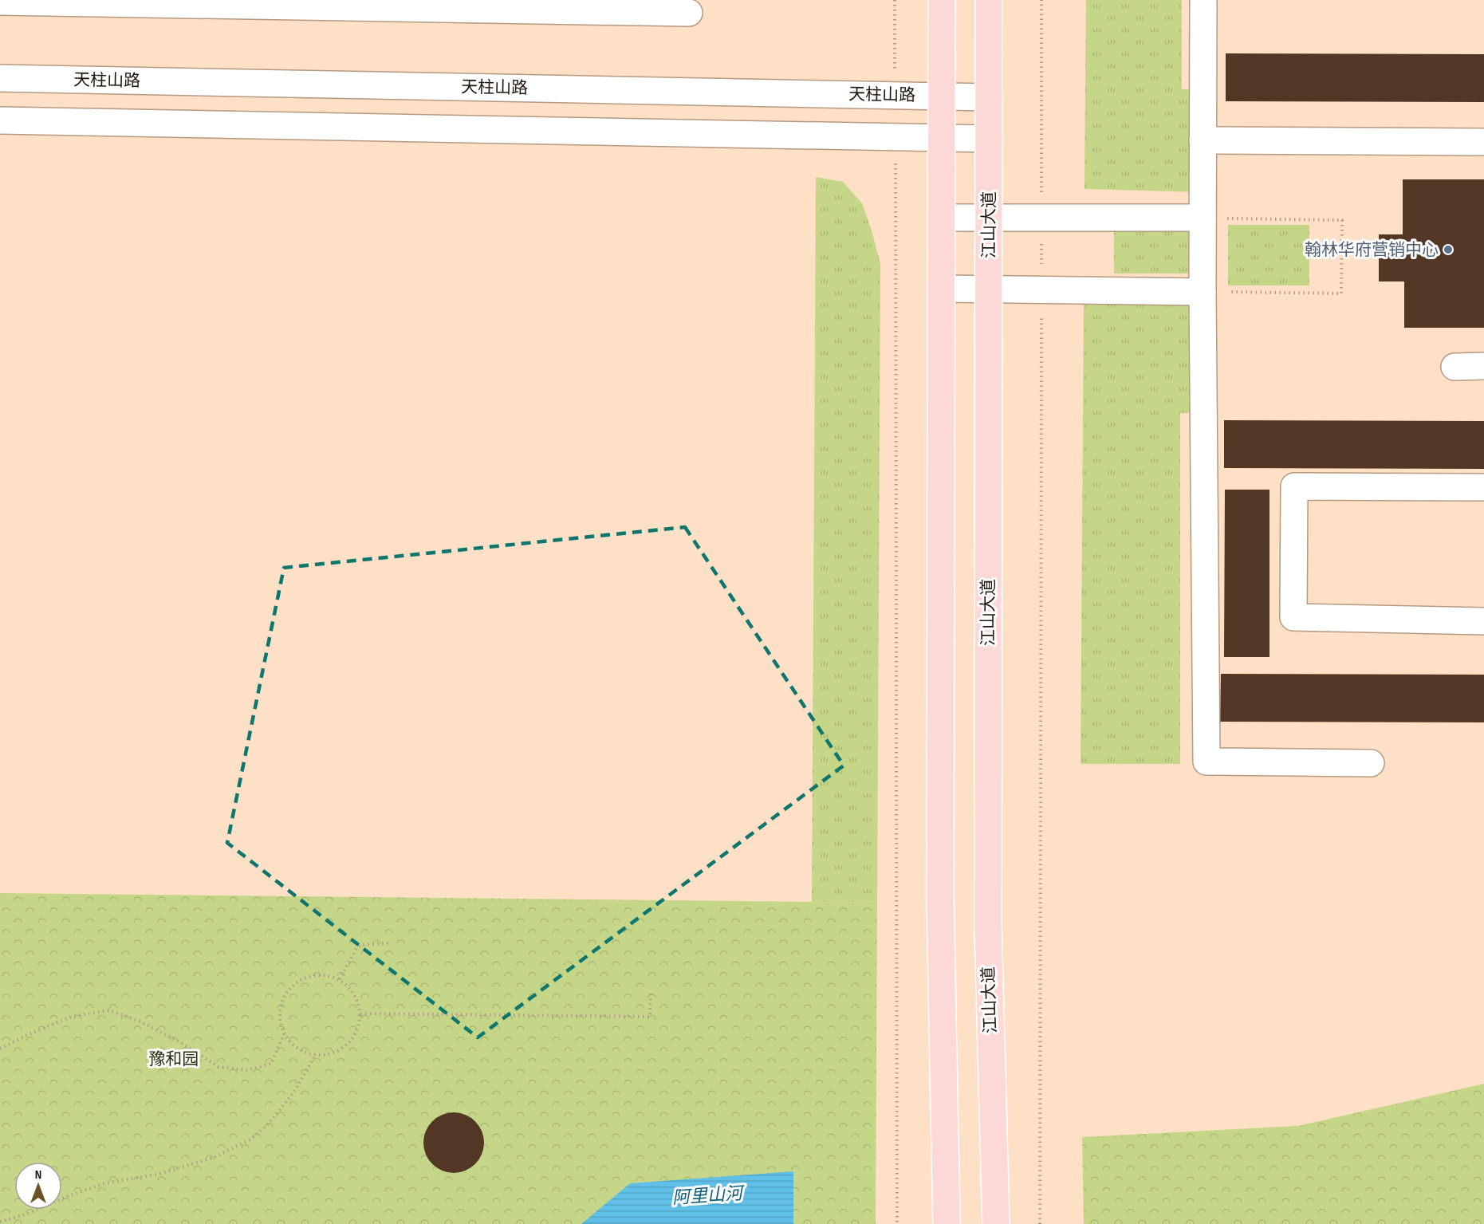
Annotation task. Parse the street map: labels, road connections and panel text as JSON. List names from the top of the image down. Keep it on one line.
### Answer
{"streets":{"main road":["江山大道"],"street":["天柱山路"]},"crossings":[["天柱山路","江山大道"]],"water":["阿里山河"],"parks":["豫和园"],"places":["翰林华府营销中心"],"north":"top"}
